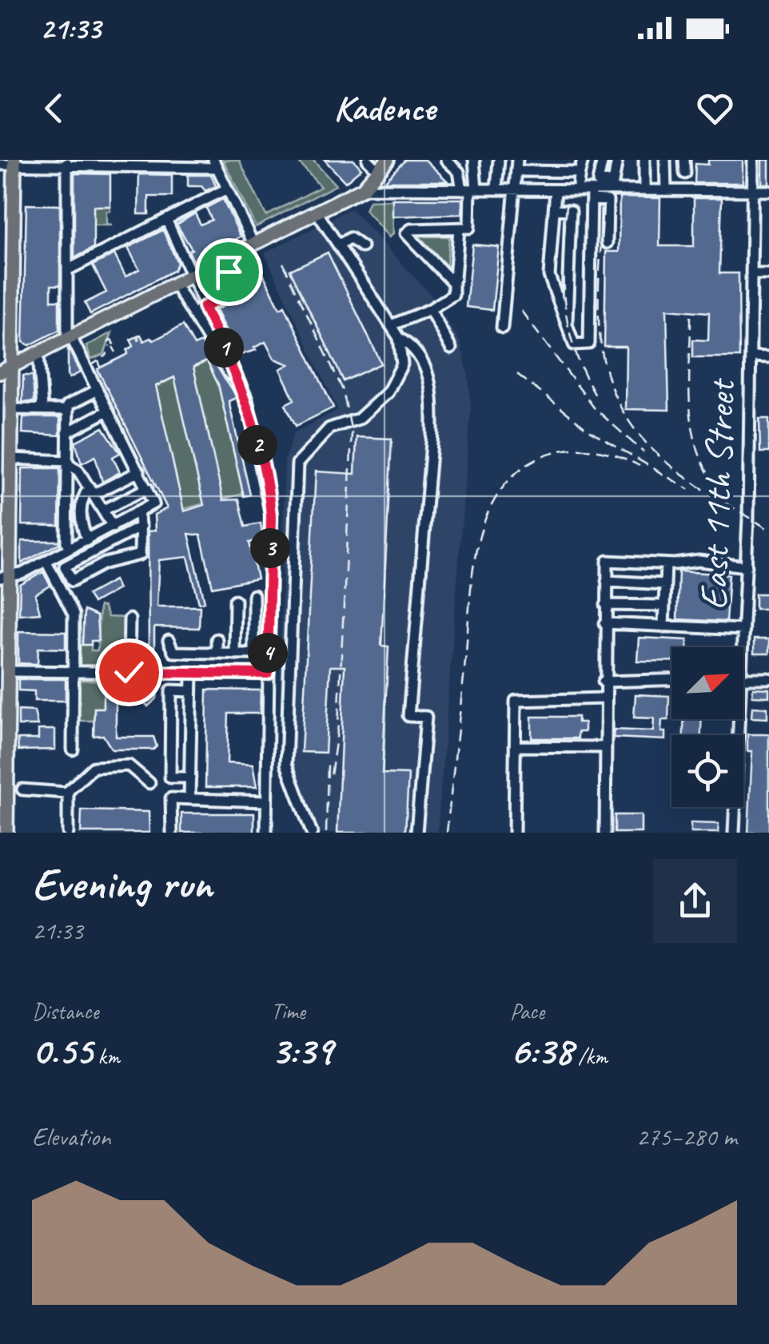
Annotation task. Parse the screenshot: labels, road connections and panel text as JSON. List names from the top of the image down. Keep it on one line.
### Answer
{"streets":{"street":["East 11th Street"]},"north":"top right","page":{"status":"21:33","header":"Kadence","pins":["1","2","3","4"],"heading":["Evening run","21:33"],"stats":[["Distance","0.55 km"],["Time","3:39"],["Pace","6:38 /km"]],"chart":["Elevation","275–280 m"]}}
